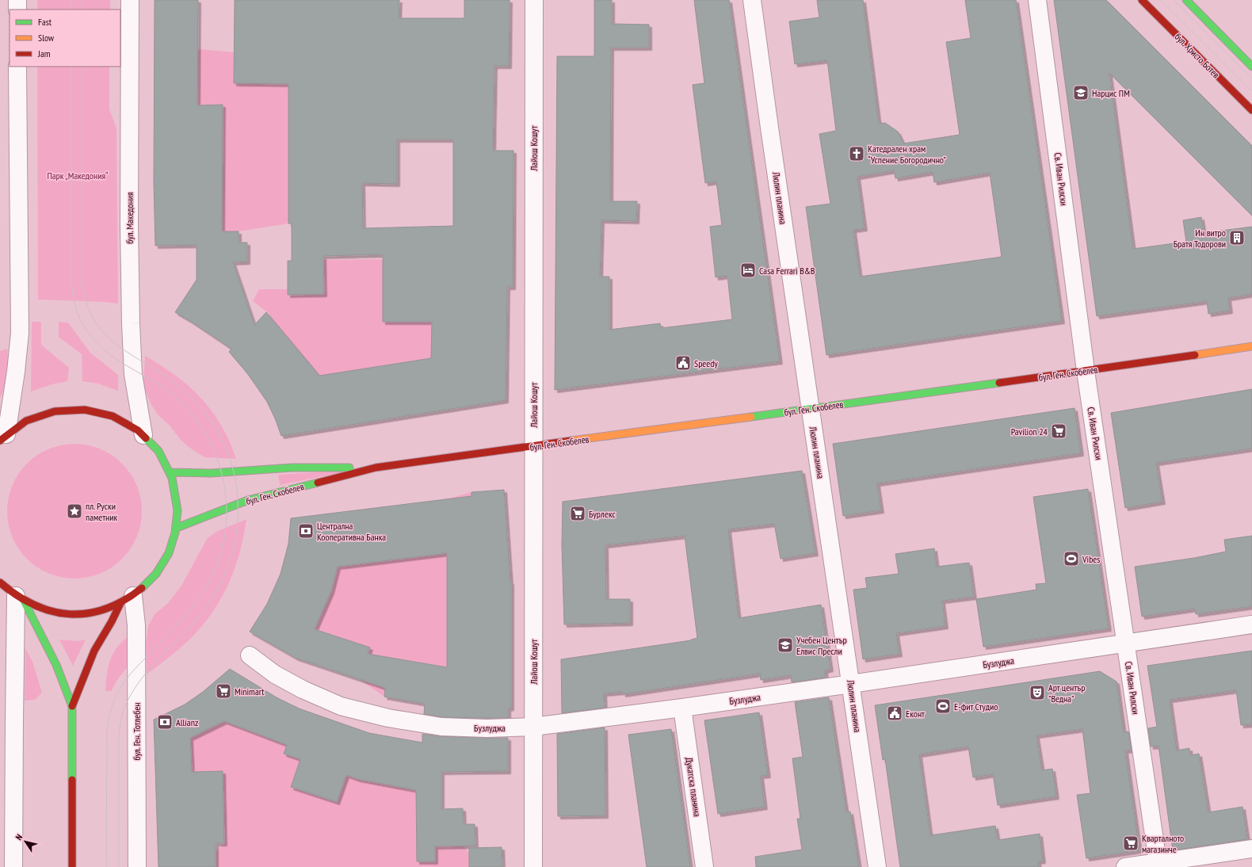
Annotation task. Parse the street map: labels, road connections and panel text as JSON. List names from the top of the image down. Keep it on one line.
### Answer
{"streets":{"main road":["бул. Христо Ботев","бул. Ген. Скобелев"],"street":["Лайош Кошут","Св. Иван Рилски","Люлин планина","бул. Македония","Бузлуджа","бул. Ген. Тотлебен","Дукатска планина"]},"crossings":[["Лайош Кошут","бул. Ген. Скобелев"],["Лайош Кошут","Бузлуджа"],["Св. Иван Рилски","бул. Ген. Скобелев"],["Св. Иван Рилски","Бузлуджа"],["Люлин планина","бул. Ген. Скобелев"],["Люлин планина","Бузлуджа"],["Бузлуджа","Дукатска планина"]],"parks":["Парк „Македония“"],"places":{"school or university":["Нарцис ПМ","Учебен Център Елвис Пресли"],"church":["Катедрален храм “Успение Богородично”"],"building":["Ин витро Братя Тодорови"],"hotel":["Casa Ferrari B&B"],"public building":["Speedy","Еконт"],"supermarket":["Pavilion 24","Бурлекс","Minimart","Кварталното магазинче"],"place":["пл. Руски паметник"],"bank":["Централна Кооперативна Банка","Allianz"],"sports":["Vibes","Е-фит Студио"],"theatre":["Арт център \"Ведна\""]},"legend":["Fast","Slow","Jam"],"north":"top left"}
